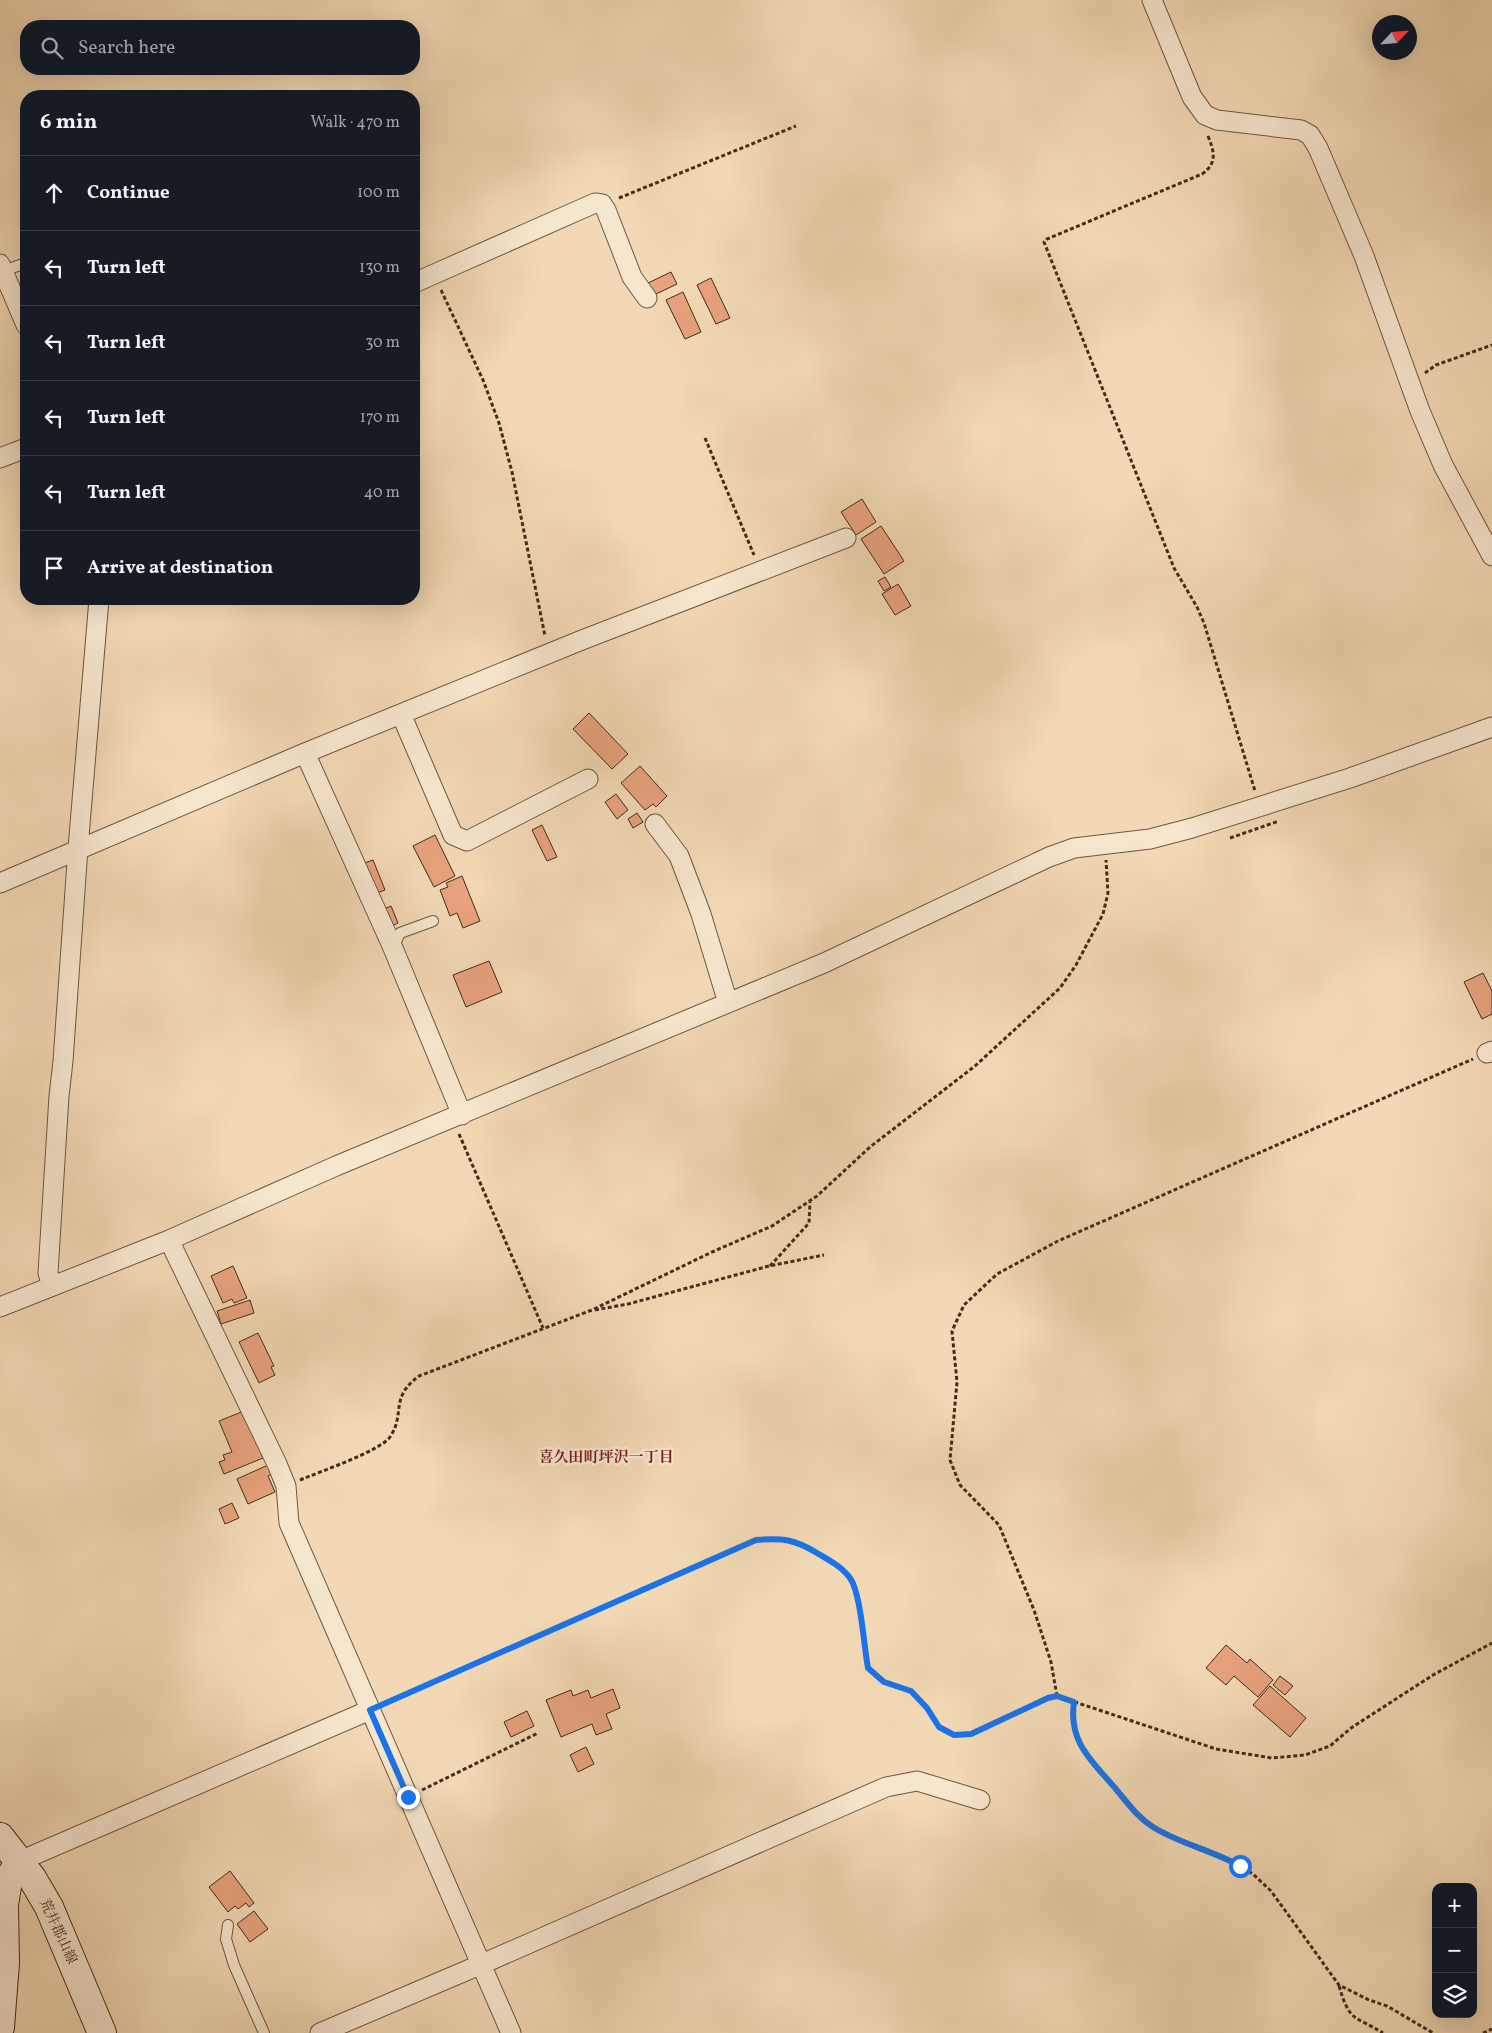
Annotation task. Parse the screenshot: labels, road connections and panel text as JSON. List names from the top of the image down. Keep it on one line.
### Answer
{"streets":{"main road":["荒井郡山線"]},"districts":["喜久田町坪沢一丁目"],"north":"top right","page":{"search":"Search here","heading":["6 min","Walk · 470 m"],"list":[["Continue","100 m"],["Turn left","130 m"],["Turn left","30 m"],["Turn left","170 m"],["Turn left","40 m"],"Arrive at destination"],"map_buttons":["+","−"]}}
